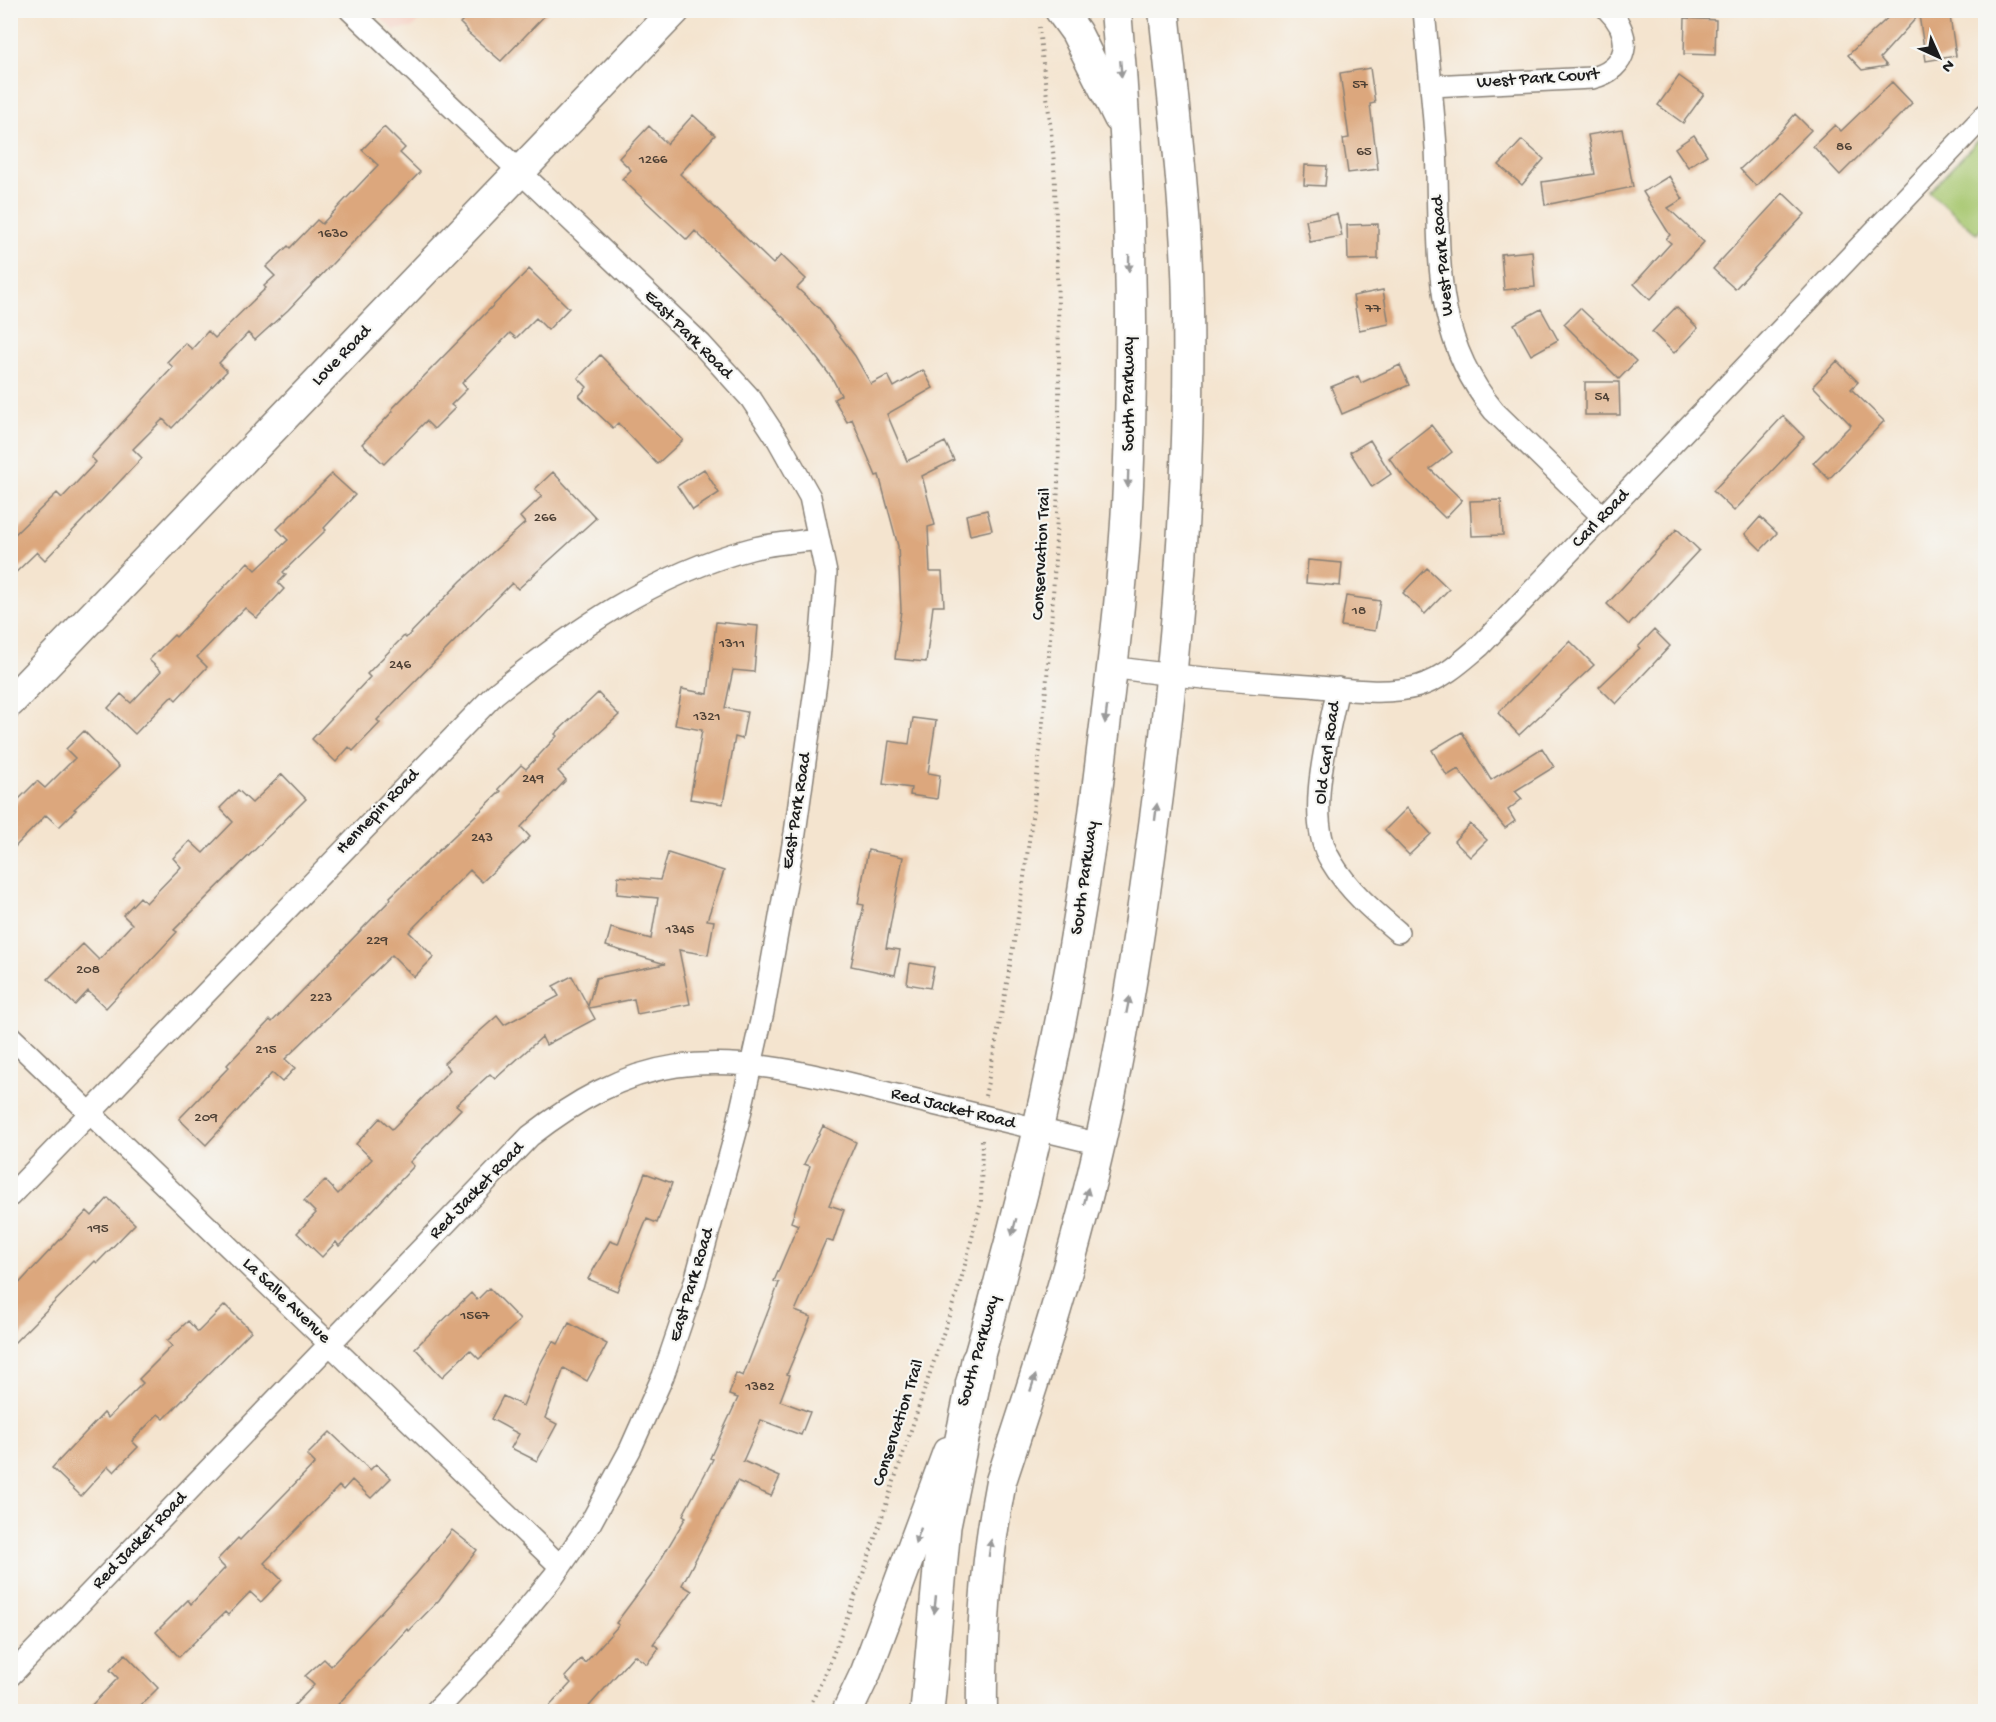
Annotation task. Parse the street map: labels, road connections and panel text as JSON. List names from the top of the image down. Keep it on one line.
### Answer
{"streets":{"main road":["Love Road","South Parkway"],"street":["West Park Court","West Park Road","East Park Road","Carl Road","Old Carl Road","Hennepin Road","Red Jacket Road","La Salle Avenue"],"path":["Conservation Trail"]},"crossings":[["West Park Court","West Park Road"],["West Park Road","Carl Road"],["East Park Road","Love Road"],["East Park Road","Hennepin Road"],["East Park Road","Red Jacket Road"],["East Park Road","La Salle Avenue"],["South Parkway","Carl Road"],["South Parkway","Red Jacket Road"],["Carl Road","Old Carl Road"],["Hennepin Road","La Salle Avenue"],["Red Jacket Road","La Salle Avenue"]],"house_numbers":["57","86","65","1266","1630","77","54","266","18","1311","246","1321","249","243","1345","229","208","223","215","209","195","1567","1382"],"north":"bottom right"}
